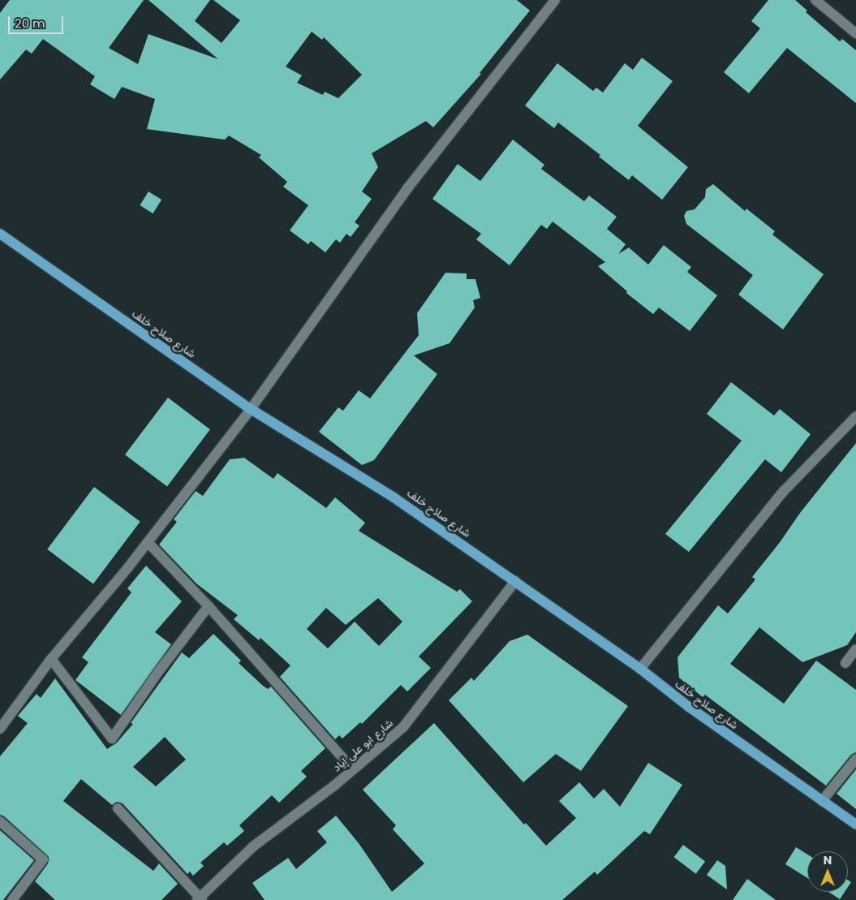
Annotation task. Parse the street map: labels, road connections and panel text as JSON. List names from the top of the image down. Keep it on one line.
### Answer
{"streets":{"main road":["شارع صلاح خلف"],"street":["شارع ابو على إياد"]},"crossings":[["شارع صلاح خلف","شارع ابو على إياد"]],"scale_bar":"20 m","north":"top"}
